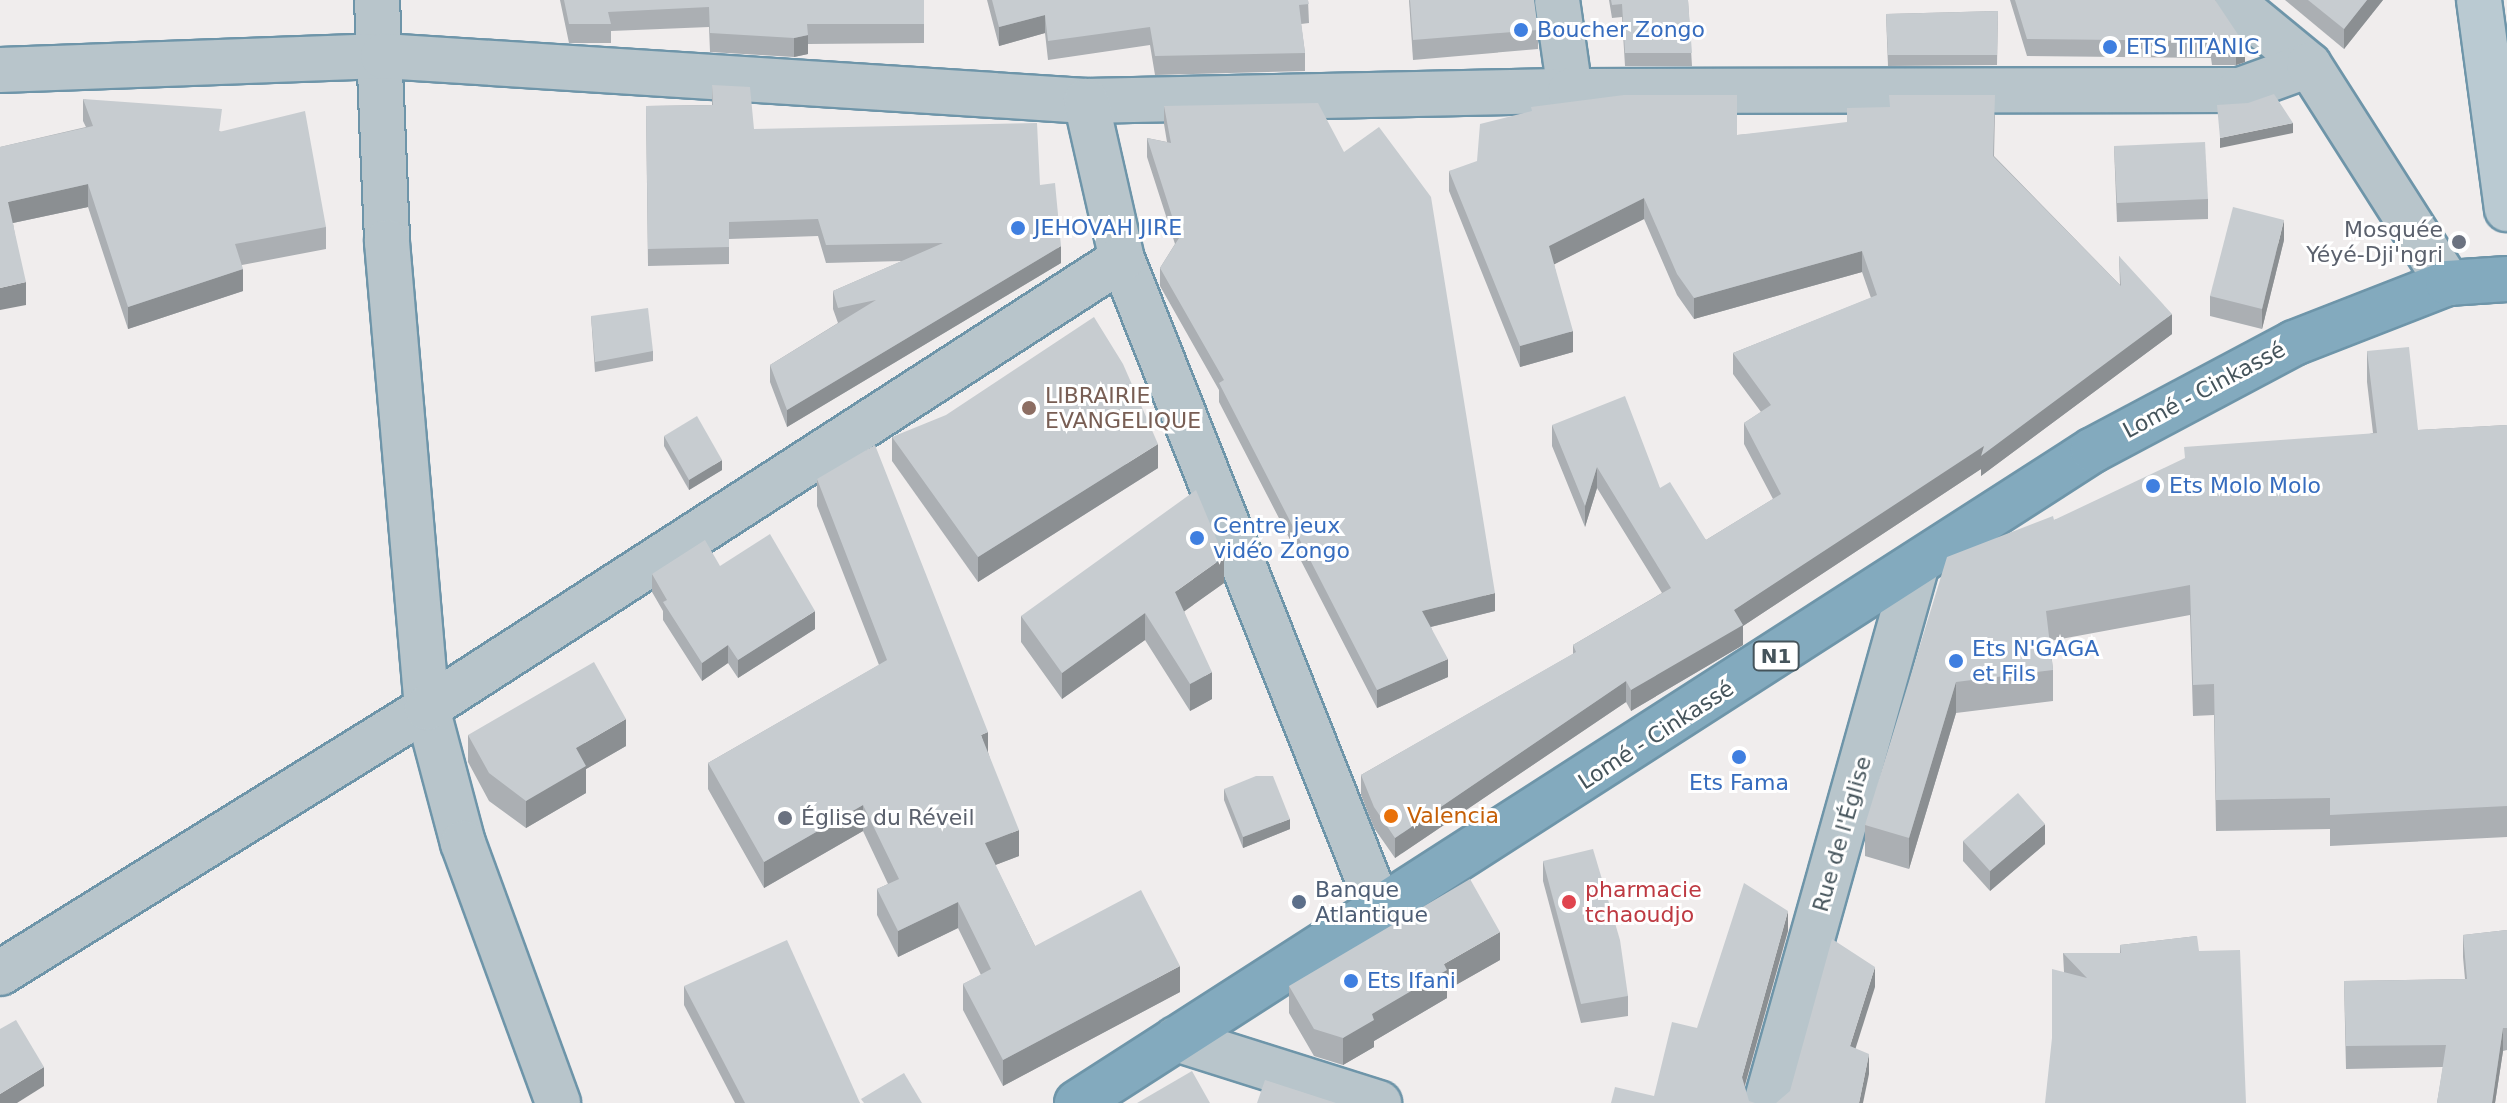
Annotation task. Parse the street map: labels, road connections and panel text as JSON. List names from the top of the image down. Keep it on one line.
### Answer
{"streets":{"highway":["Lomé - Cinkassé","N1"],"street":["Rue de l'Église"]},"crossings":[["Lomé - Cinkassé","Rue de l'Église"]],"places":["Boucher Zongo","ETS TITANIC","JEHOVAH JIRE","Mosquée Yéyé-Dji'ngri","LIBRAIRIE EVANGELIQUE","Ets Molo Molo","Centre jeux vidéo Zongo","Ets N'GAGA et Fils","Ets Fama","Valencia","Église du Réveil","Banque Atlantique","pharmacie tchaoudjo","Ets Ifani"]}
